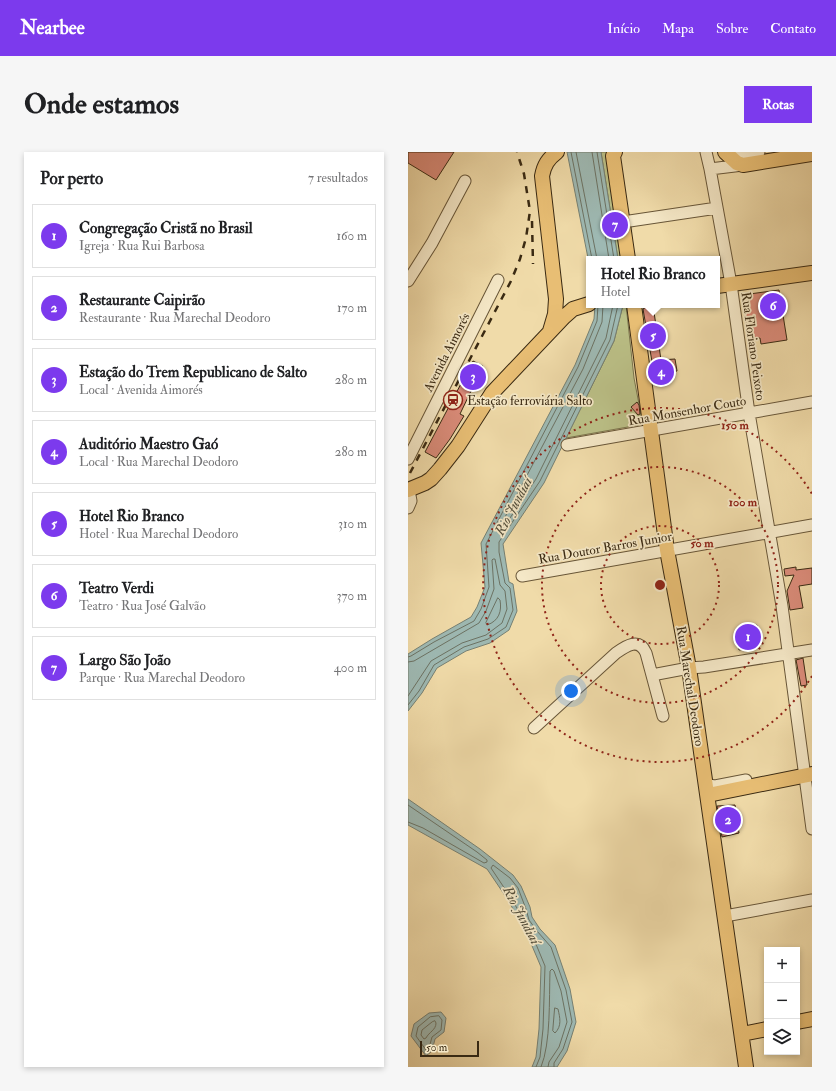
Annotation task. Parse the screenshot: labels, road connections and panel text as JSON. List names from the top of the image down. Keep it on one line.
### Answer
{"streets":{"main road":["Rua Marechal Deodoro"],"street":["Rua Floriano Peixoto","Avenida Aimorés","Rua Monsenhor Couto","Rua Doutor Barros Junior"]},"crossings":[["Rua Floriano Peixoto","Rua Monsenhor Couto"],["Rua Floriano Peixoto","Rua Doutor Barros Junior"],["Rua Monsenhor Couto","Rua Marechal Deodoro"],["Rua Doutor Barros Junior","Rua Marechal Deodoro"]],"water":["Rio Jundiaí"],"places":{"station":["Estação ferroviária Salto"]},"scale_bar":"50 m","page":{"header":"Nearbee","nav":["Início","Mapa","Sobre","Contato"],"buttons":"Rotas","title":"Onde estamos","heading":["Por perto","7 resultados"],"list":[{"mark":"1","name":"Congregação Cristã no Brasil","note":"Igreja · Rua Rui Barbosa","value":"160 m"},{"mark":"2","name":"Restaurante Caipirão","note":"Restaurante · Rua Marechal Deodoro","value":"170 m"},{"mark":"3","name":"Estação do Trem Republicano de Salto","note":"Local · Avenida Aimorés","value":"280 m"},{"mark":"4","name":"Auditório Maestro Gaó","note":"Local · Rua Marechal Deodoro","value":"280 m"},{"mark":"5","name":"Hotel Rio Branco","note":"Hotel · Rua Marechal Deodoro","value":"310 m"},{"mark":"6","name":"Teatro Verdi","note":"Teatro · Rua José Galvão","value":"370 m"},{"mark":"7","name":"Largo São João","note":"Parque · Rua Marechal Deodoro","value":"400 m"}],"pins":["7","6","5","4","3","1","2"],"popup":["Hotel Rio Branco","Hotel"],"map_buttons":["+","−"],"scale":"50 m"},"rings":["150 m","100 m","50 m"]}
